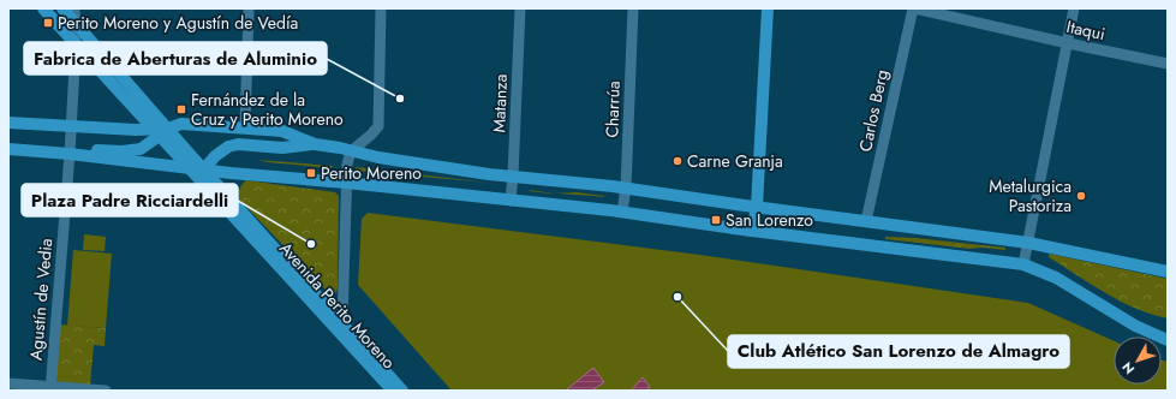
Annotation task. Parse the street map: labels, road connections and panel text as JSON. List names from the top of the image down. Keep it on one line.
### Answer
{"streets":{"main road":["Avenida Perito Moreno"],"street":["Itaqui","Matanza","Charrúa","Carlos Berg","Agustín de Vedia"]},"crossings":[["Itaqui","Carlos Berg"],["Agustín de Vedia","Avenida Perito Moreno"]],"places":{"transit":["Perito Moreno y Agustín de Vedía","Fernández de la Cruz y Perito Moreno","Perito Moreno","San Lorenzo"],"other":["Fabrica de Aberturas de Aluminio","Carne Granja","Metalurgica Pastoriza","Plaza Padre Ricciardelli","Club Atlético San Lorenzo de Almagro"]},"north":"bottom left"}
